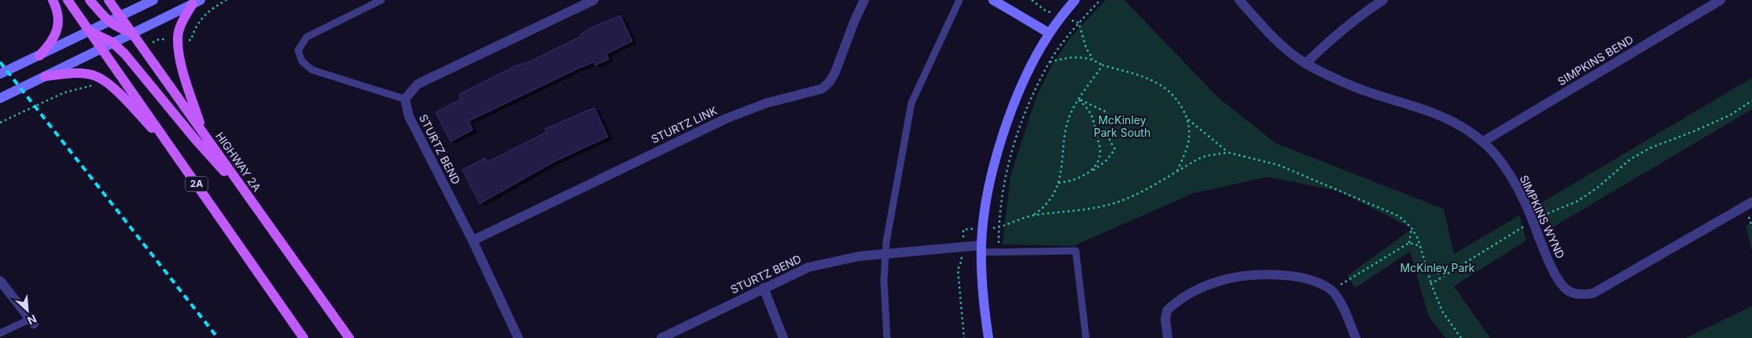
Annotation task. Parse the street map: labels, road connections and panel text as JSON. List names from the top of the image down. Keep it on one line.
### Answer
{"streets":{"main road":["HIGHWAY 2A","2A"],"street":["SIMPKINS BEND","STURTZ LINK","STURTZ BEND","SIMPKINS WYND"]},"crossings":[["SIMPKINS BEND","SIMPKINS WYND"],["STURTZ LINK","STURTZ BEND"]],"parks":["McKinley Park South","McKinley Park"],"north":"bottom right"}
